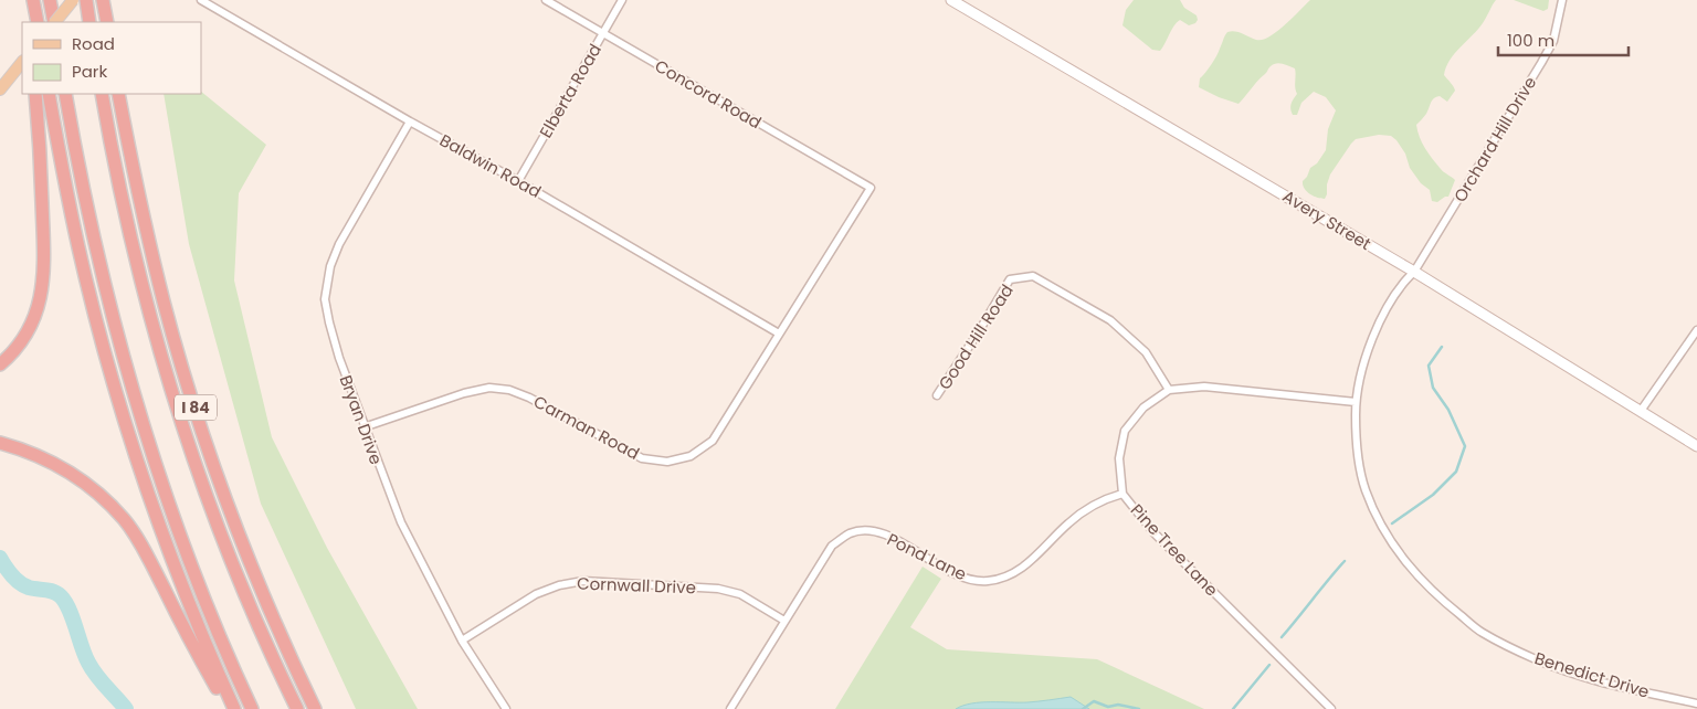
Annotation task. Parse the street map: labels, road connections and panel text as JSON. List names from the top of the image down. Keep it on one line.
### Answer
{"streets":{"highway":["I 84"],"main road":["Avery Street"],"street":["Elberta Road","Concord Road","Orchard Hill Drive","Baldwin Road","Good Hill Road","Bryan Drive","Carman Road","Pine Tree Lane","Pond Lane","Cornwall Drive","Benedict Drive"]},"crossings":[["Elberta Road","Concord Road"],["Elberta Road","Baldwin Road"],["Concord Road","Carman Road"],["Orchard Hill Drive","Avery Street"],["Orchard Hill Drive","Benedict Drive"],["Baldwin Road","Bryan Drive"],["Baldwin Road","Carman Road"],["Avery Street","Benedict Drive"],["Good Hill Road","Pine Tree Lane"],["Bryan Drive","Carman Road"],["Bryan Drive","Cornwall Drive"],["Pine Tree Lane","Pond Lane"],["Pine Tree Lane","Benedict Drive"],["Pond Lane","Cornwall Drive"]],"legend":["Road","Park"],"scale_bar":"100 m"}
